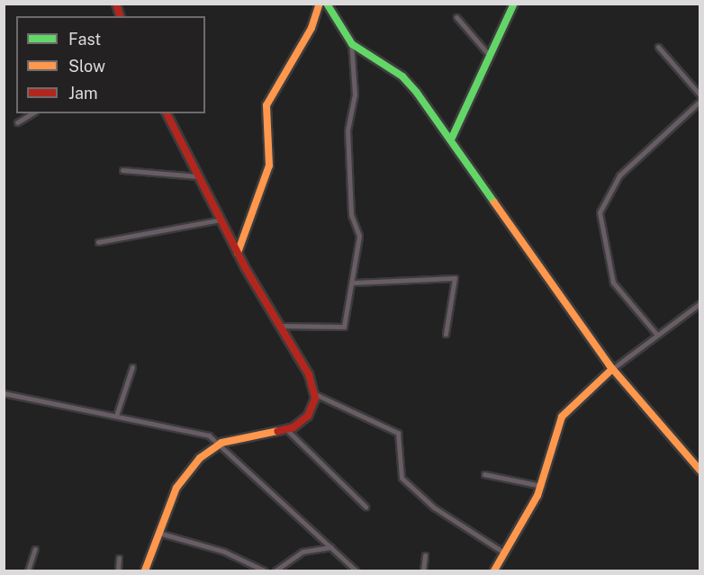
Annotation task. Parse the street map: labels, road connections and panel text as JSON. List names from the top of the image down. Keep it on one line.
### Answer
{"legend":["Fast","Slow","Jam"]}
